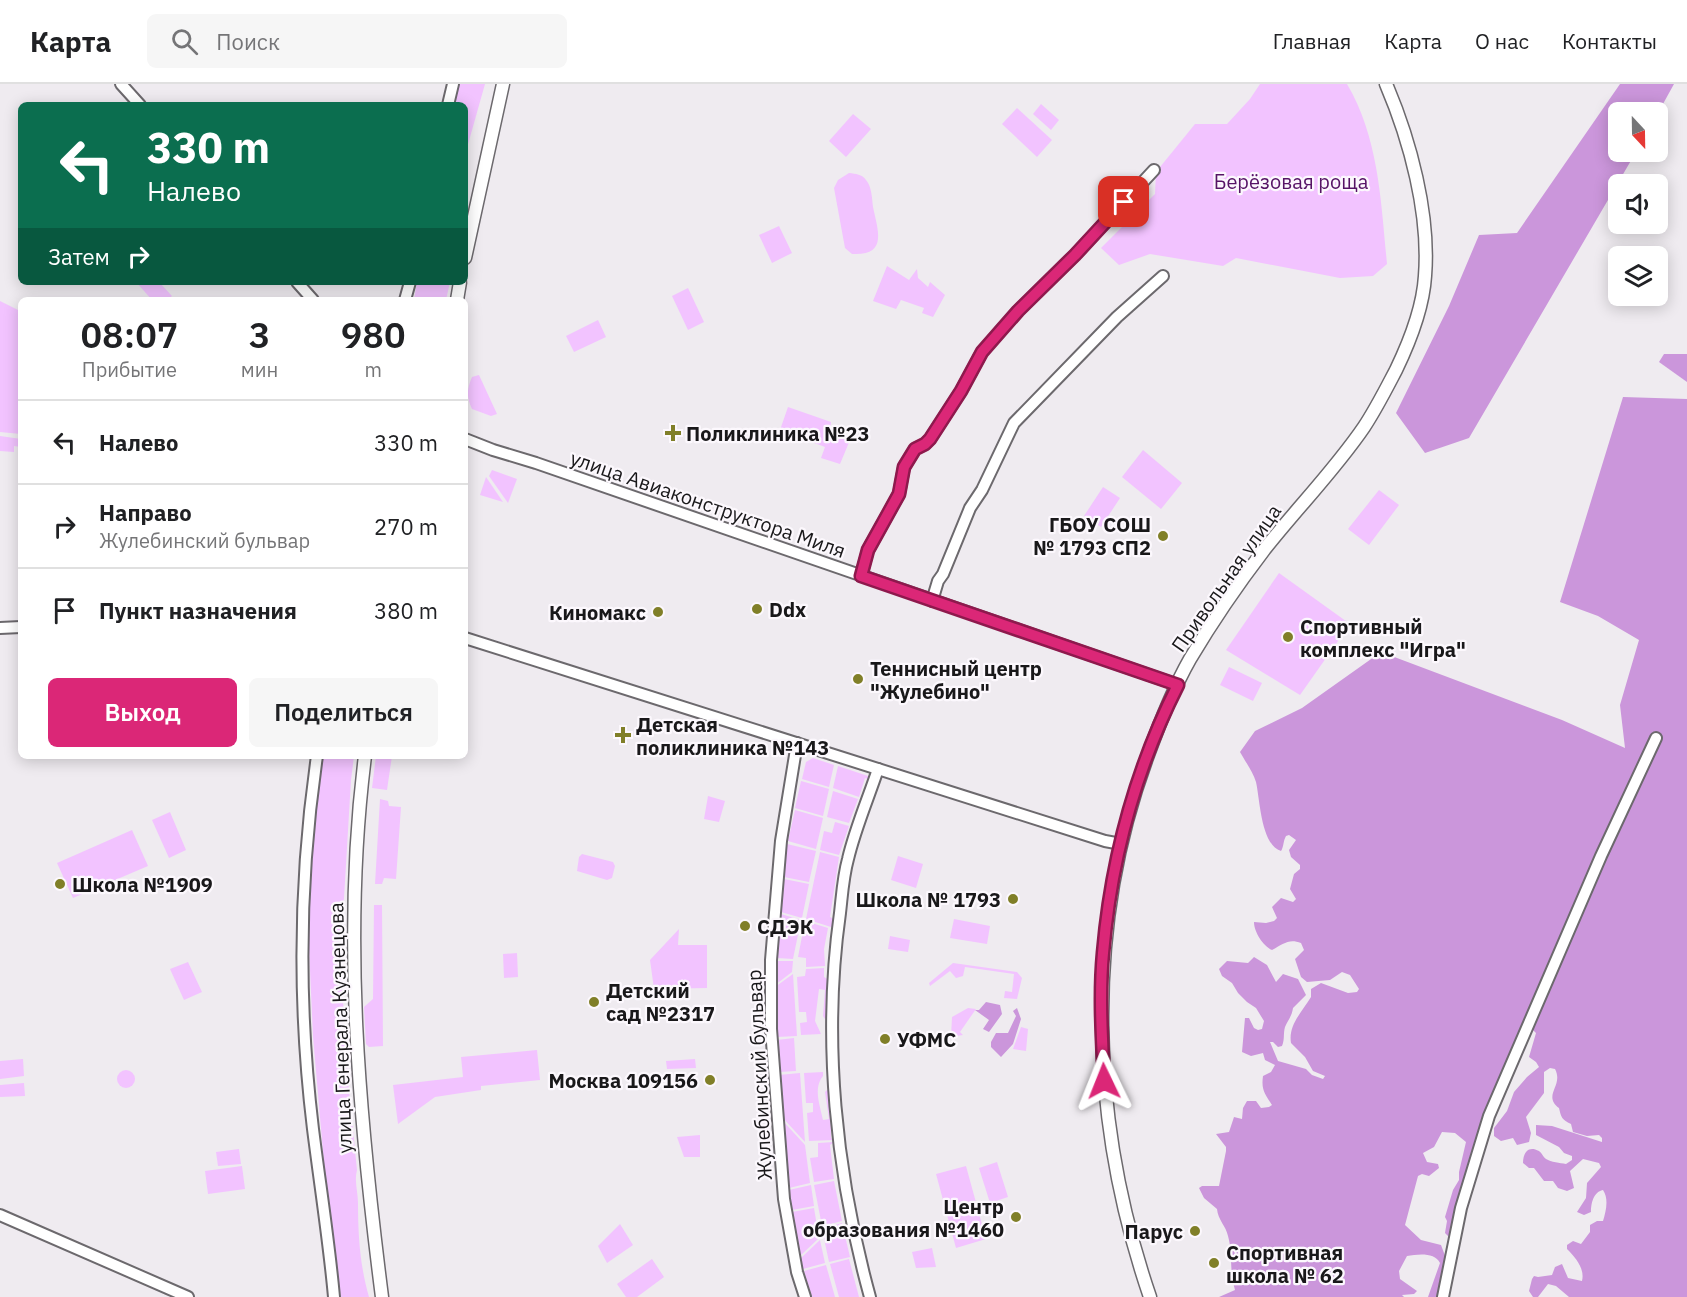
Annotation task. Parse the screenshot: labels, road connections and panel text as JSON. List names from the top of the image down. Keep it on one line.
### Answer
{"streets":{"main road":["Привольная улица","улица Генерала Кузнецова"],"street":["улица Авиаконструктора Миля","Жулебинский бульвар"]},"crossings":[["улица Авиаконструктора Миля","Привольная улица"]],"parks":["Берёзовая роща"],"places":{"health":["Поликлиника №23","Детская поликлиника №143"],"other":["ГБОУ СОШ № 1793 СП2","Ddx","Киномакс","Спортивный комплекс \"Игра\"","Теннисный центр \"Жулебино\"","Школа №1909","Школа № 1793","СДЭК","Детский сад №2317","УФМС","Москва 109156","Центр образования №1460","Парус","Спортивная школа № 62"]},"north":"bottom","page":{"header":"Карта","search":"Поиск","nav":["Главная","Карта","О нас","Контакты"],"turn":["330 m","Налево"],"then":"Затем","eta":["08:07","Прибытие","3","мин","980","m"],"list":[{"name":"Налево","value":"330 m"},{"name":"Направо","note":"Жулебинский бульвар","value":"270 m"},{"name":"Пункт назначения","value":"380 m"}],"buttons":["Выход","Поделиться"]}}
